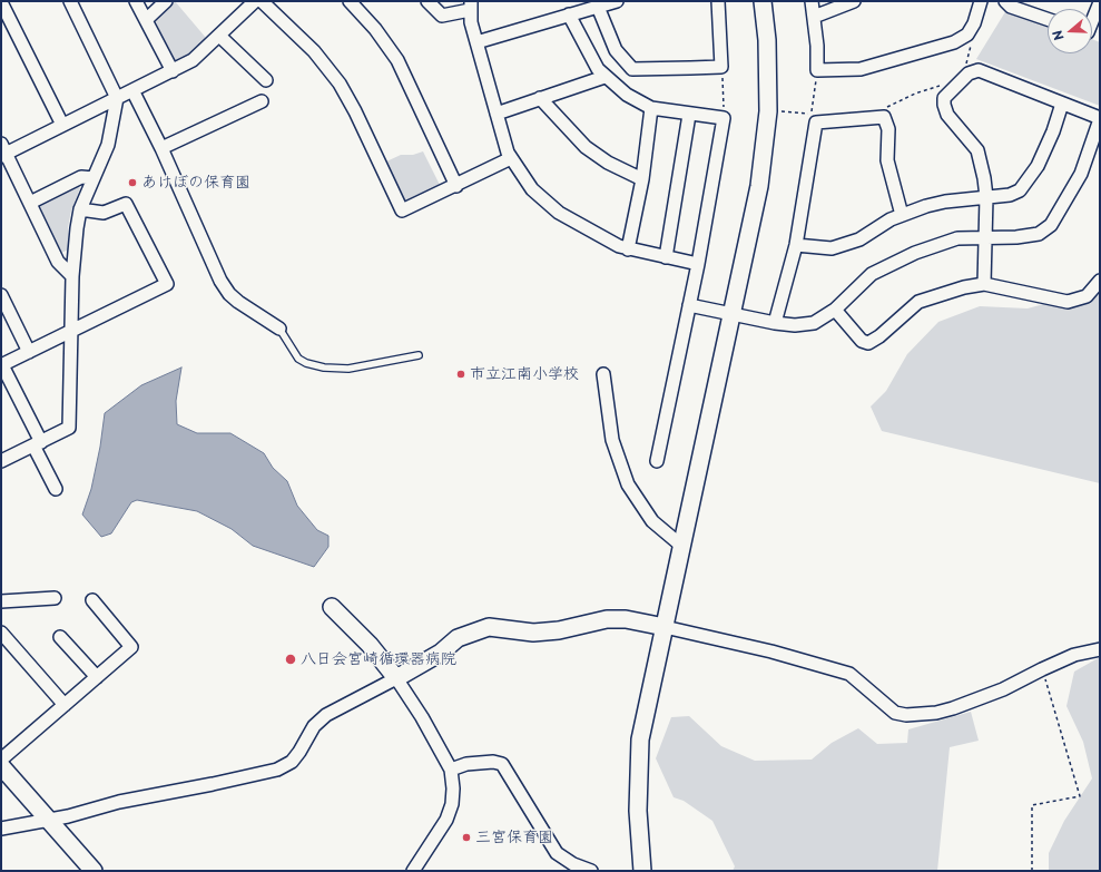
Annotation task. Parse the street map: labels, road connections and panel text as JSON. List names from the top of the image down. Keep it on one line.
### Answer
{"places":["あけぼの保育園","市立江南小学校","八日会宮崎循環器病院","三宮保育園"],"north":"left"}
